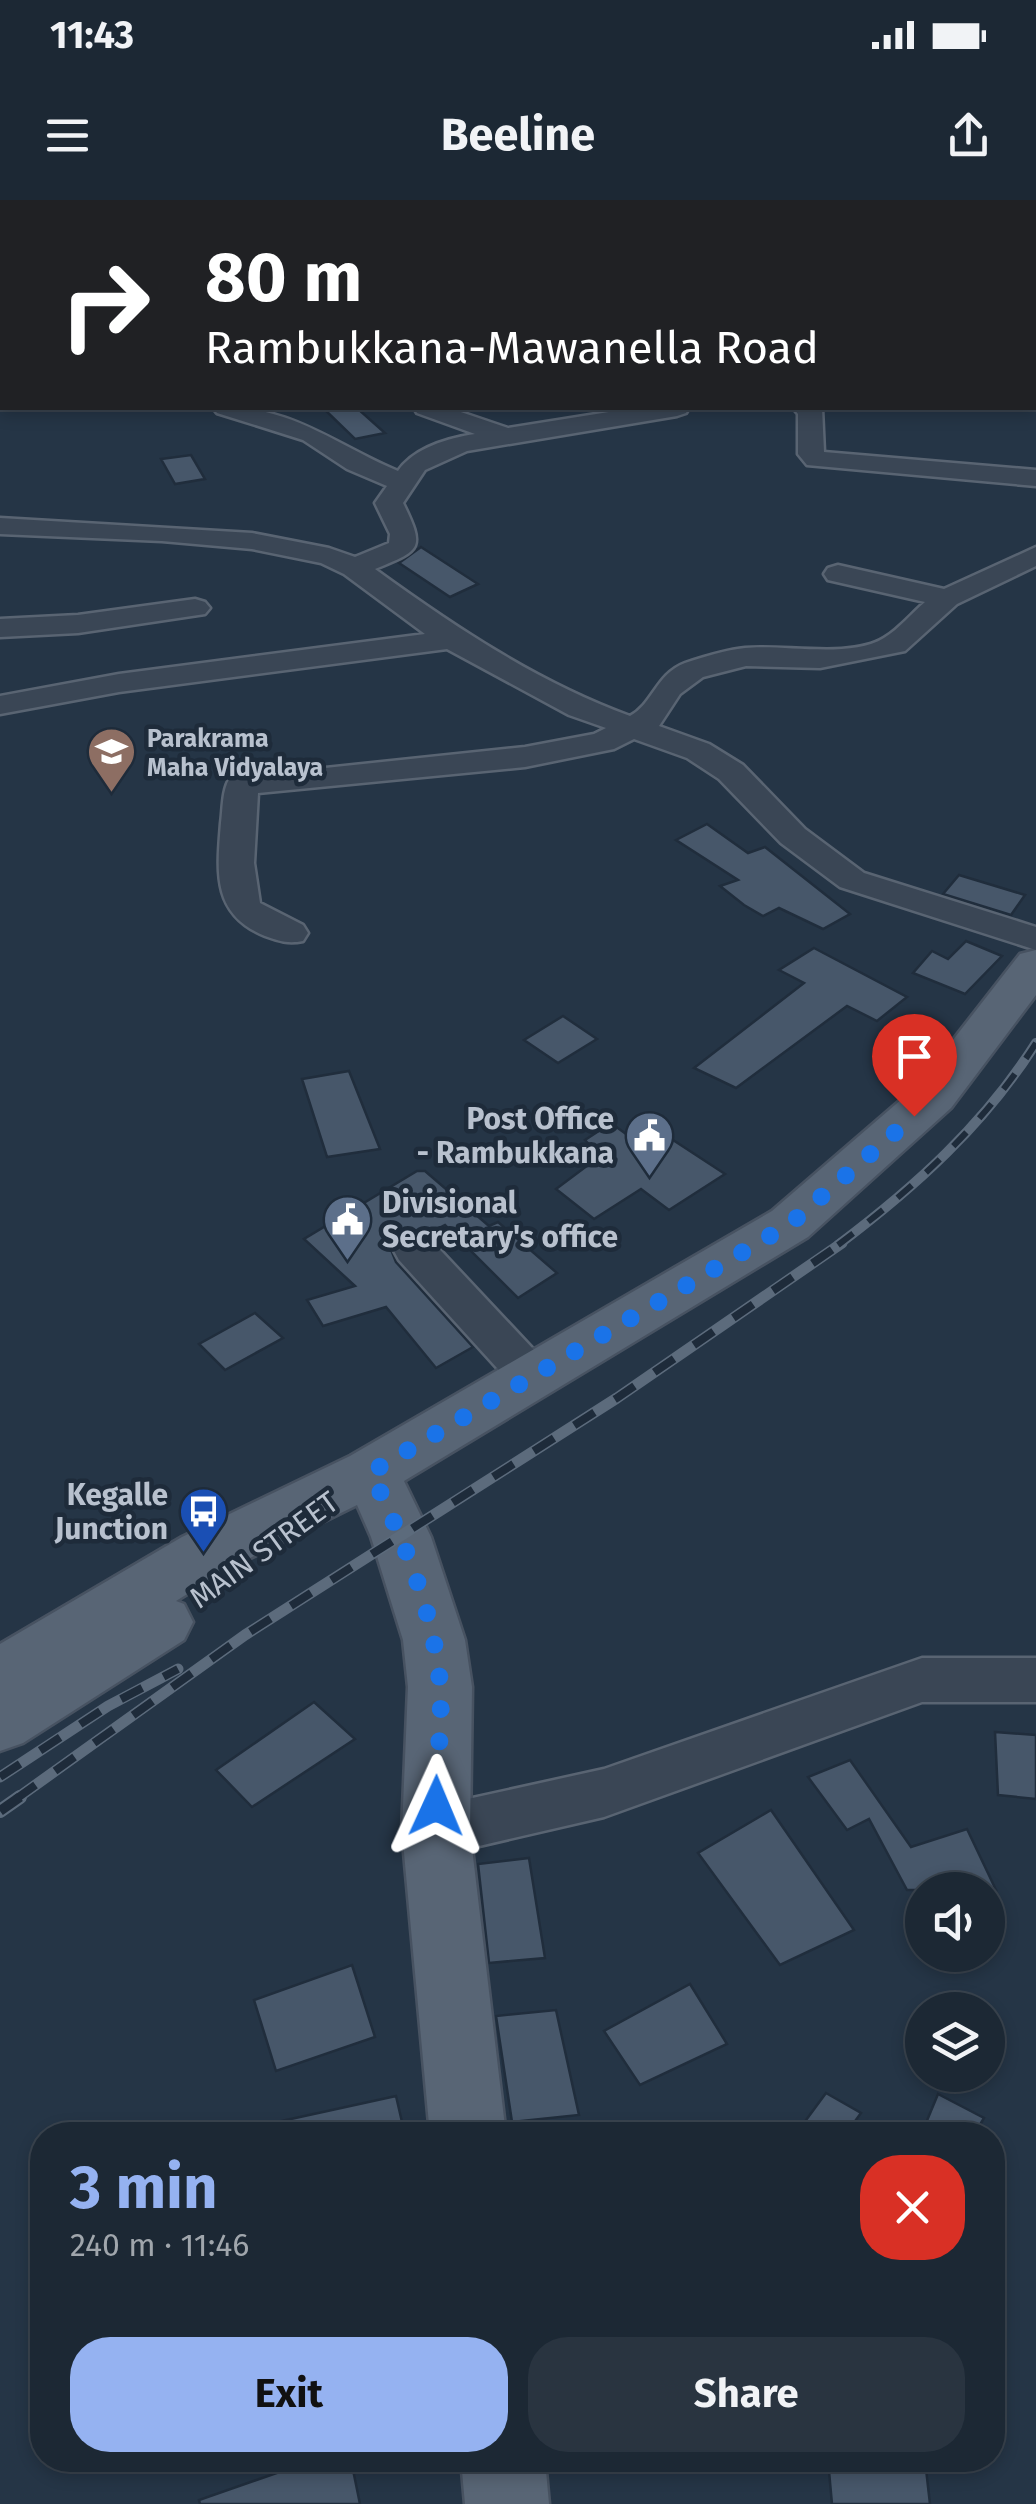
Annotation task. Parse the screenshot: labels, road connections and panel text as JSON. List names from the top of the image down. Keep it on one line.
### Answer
{"streets":{"main road":["MAIN STREET"]},"places":{"school or university":["Parakrama Maha Vidyalaya"],"public building":["Post Office - Rambukkana","Divisional Secretary's office"],"bus stop":["Kegalle Junction"]},"page":{"status":"11:43","header":"Beeline","turn":["80 m","Rambukkana-Mawanella Road"],"heading":["3 min","240 m · 11:46"],"buttons":["Exit","Share"]}}
